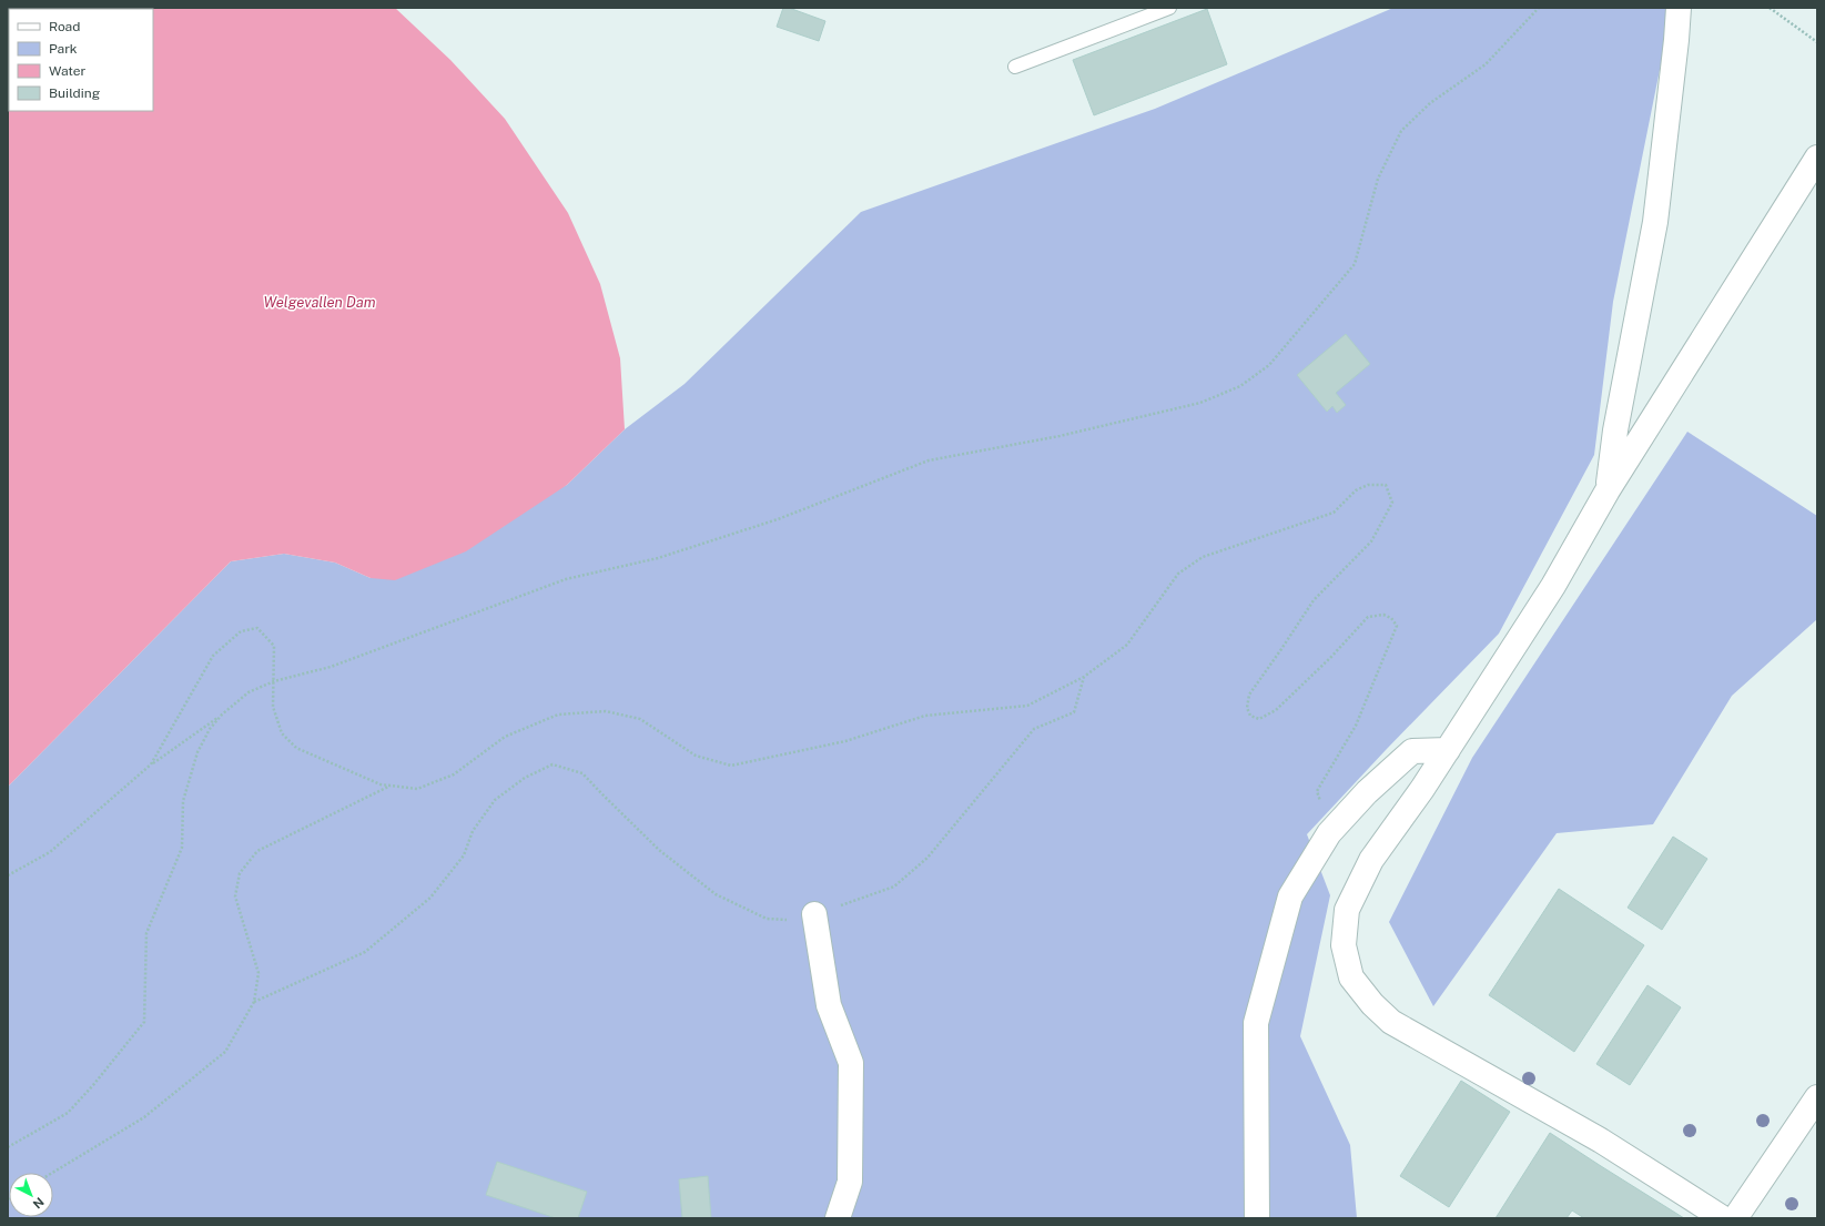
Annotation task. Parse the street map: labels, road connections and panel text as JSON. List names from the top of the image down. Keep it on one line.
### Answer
{"water":["Welgevallen Dam"],"legend":["Road","Park","Water","Building"],"north":"bottom right"}
